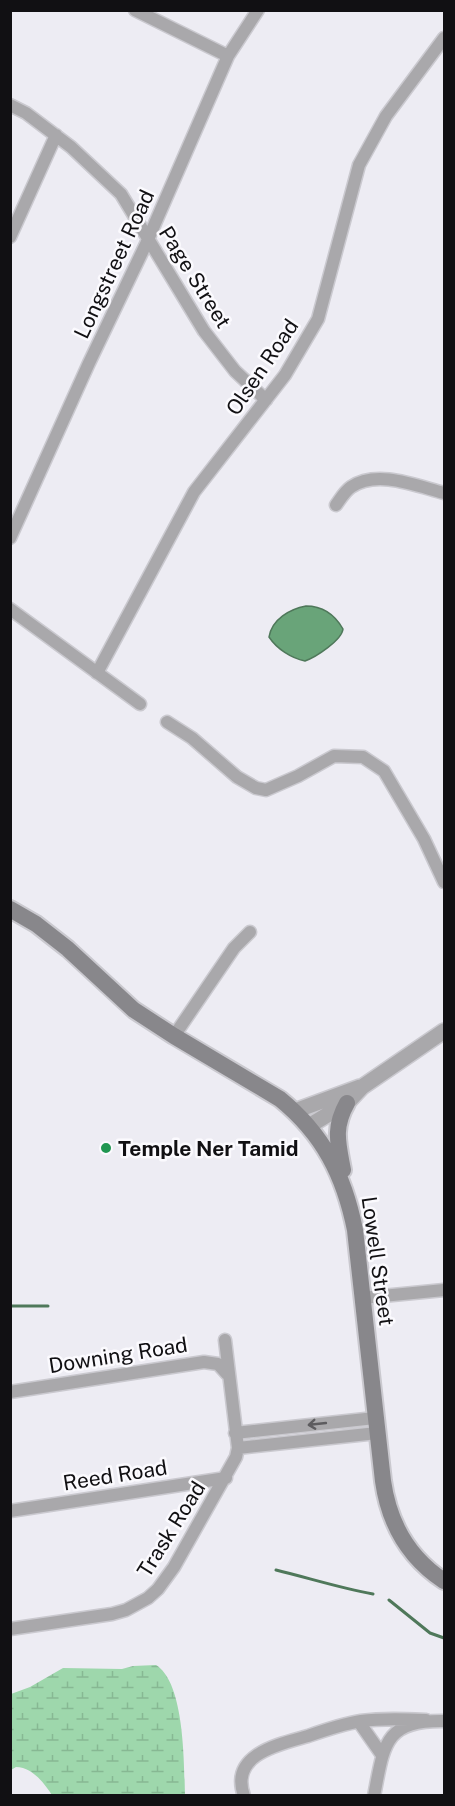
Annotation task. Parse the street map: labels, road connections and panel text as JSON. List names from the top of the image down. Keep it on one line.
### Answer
{"streets":{"main road":["Lowell Street"],"street":["Longstreet Road","Page Street","Olsen Road","Downing Road","Reed Road","Trask Road"]},"crossings":[["Longstreet Road","Page Street"],["Page Street","Olsen Road"],["Downing Road","Trask Road"],["Reed Road","Trask Road"]],"places":["Temple Ner Tamid"]}
